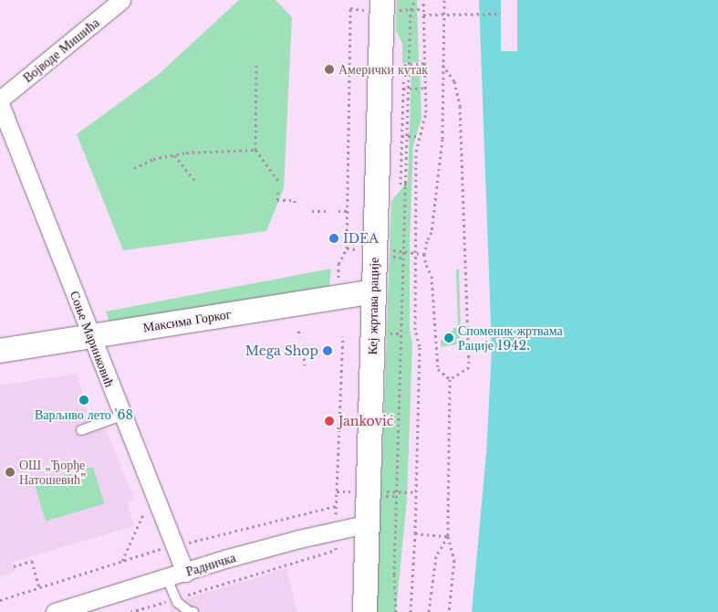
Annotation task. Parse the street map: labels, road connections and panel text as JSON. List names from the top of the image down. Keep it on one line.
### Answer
{"streets":{"main road":["Кеј жртава рације","Максима Горког"],"street":["Војводе Мишића","Соње Маринковић","Радничка"]},"crossings":[["Кеј жртава рације","Максима Горког"],["Кеј жртава рације","Радничка"],["Максима Горког","Соње Маринковић"],["Соње Маринковић","Радничка"]],"places":["Амерички кутак","IDEA","Споменик жртвама Рације 1942.","Mega Shop","Варљиво лето '68","Janković","ОШ „Ђорђе Натошевић”"]}
